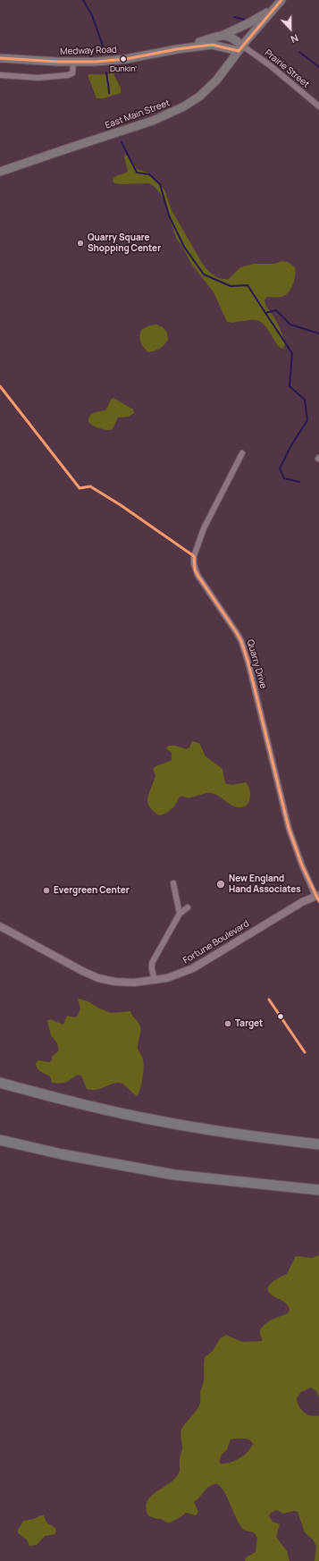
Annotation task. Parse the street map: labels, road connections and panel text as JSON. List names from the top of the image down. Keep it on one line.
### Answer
{"streets":{"main road":["Medway Road","East Main Street","Fortune Boulevard"],"street":["Prairie Street","Quarry Drive"]},"crossings":[["Medway Road","Prairie Street"],["Medway Road","East Main Street"],["Prairie Street","East Main Street"],["Quarry Drive","Fortune Boulevard"]],"places":["Dunkin'","Quarry Square Shopping Center","New England Hand Associates","Evergreen Center","Target"],"north":"bottom"}
